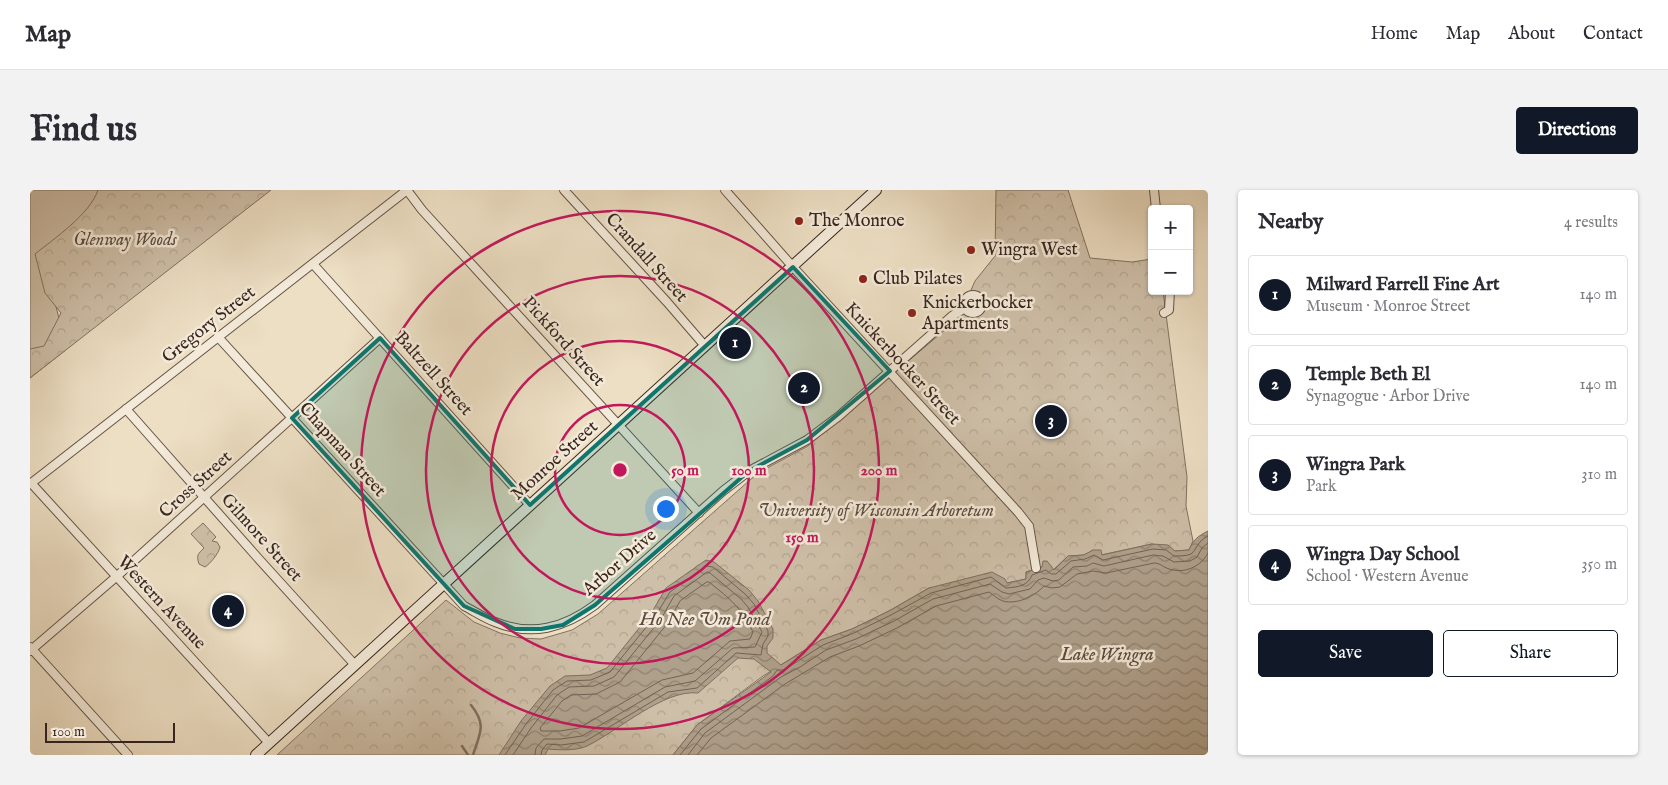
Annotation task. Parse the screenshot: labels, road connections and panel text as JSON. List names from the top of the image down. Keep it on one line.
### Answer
{"streets":{"main road":["Monroe Street"],"street":["Crandall Street","Gregory Street","Pickford Street","Knickerbocker Street","Baltzell Street","Chapman Street","Cross Street","Gilmore Street","Arbor Drive","Western Avenue"]},"crossings":[["Crandall Street","Monroe Street"],["Gregory Street","Pickford Street"],["Gregory Street","Baltzell Street"],["Gregory Street","Chapman Street"],["Gregory Street","Gilmore Street"],["Gregory Street","Western Avenue"],["Pickford Street","Monroe Street"],["Pickford Street","Arbor Drive"],["Knickerbocker Street","Monroe Street"],["Knickerbocker Street","Arbor Drive"],["Baltzell Street","Monroe Street"],["Baltzell Street","Cross Street"],["Chapman Street","Monroe Street"],["Chapman Street","Cross Street"],["Chapman Street","Arbor Drive"],["Monroe Street","Gilmore Street"],["Monroe Street","Arbor Drive"],["Monroe Street","Western Avenue"],["Cross Street","Gilmore Street"],["Cross Street","Western Avenue"]],"water":["Ho Nee Um Pond","Lake Wingra"],"parks":["Glenway Woods","University of Wisconsin Arboretum"],"places":["The Monroe","Wingra West","Club Pilates","Knickerbocker Apartments"],"scale_bar":"100 m","page":{"header":"Map","nav":["Home","Map","About","Contact"],"buttons":["Directions",["Save","Share"]],"title":"Find us","heading":["Nearby","4 results"],"map_buttons":["+","−"],"list":[{"mark":"1","name":"Milward Farrell Fine Art","note":"Museum · Monroe Street","value":"140 m"},{"mark":"2","name":"Temple Beth El","note":"Synagogue · Arbor Drive","value":"140 m"},{"mark":"3","name":"Wingra Park","note":"Park","value":"310 m"},{"mark":"4","name":"Wingra Day School","note":"School · Western Avenue","value":"350 m"}],"pins":["1","2","3","4"],"scale":"100 m"},"rings":["50 m","100 m","200 m","150 m"]}
